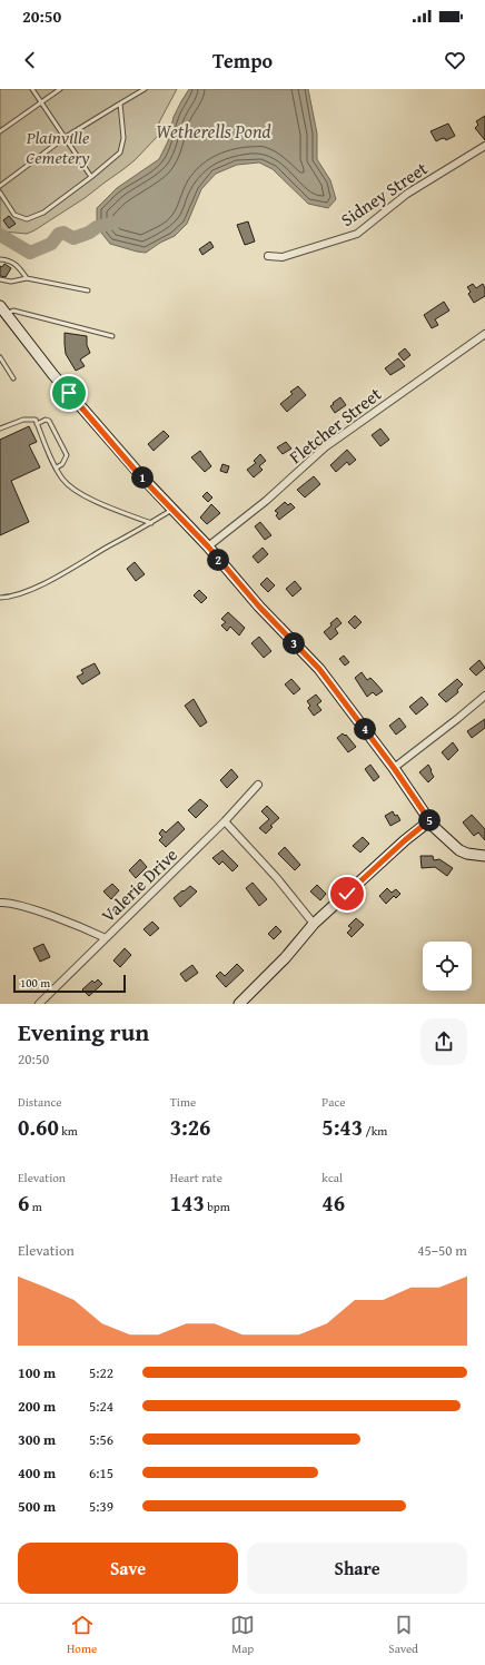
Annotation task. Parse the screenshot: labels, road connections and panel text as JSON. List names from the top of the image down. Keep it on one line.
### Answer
{"streets":{"street":["Sidney Street","Fletcher Street","Valerie Drive"]},"water":["Wetherells Pond"],"parks":["Plainville Cemetery"],"scale_bar":"100 m","page":{"status":"20:50","header":"Tempo","pins":["1","2","3","4","5"],"scale":"100 m","heading":["Evening run","20:50"],"stats":[["Distance","0.60 km"],["Time","3:26"],["Pace","5:43 /km"],["Elevation","6 m"],["Heart rate","143 bpm"],["kcal","46"]],"chart":["Elevation","45–50 m"],"list":[{"name":"100 m","note":"5:22"},{"name":"200 m","note":"5:24"},{"name":"300 m","note":"5:56"},{"name":"400 m","note":"6:15"},{"name":"500 m","note":"5:39"}],"buttons":["Save","Share"],"tabs":["Home","Map","Saved"]}}
